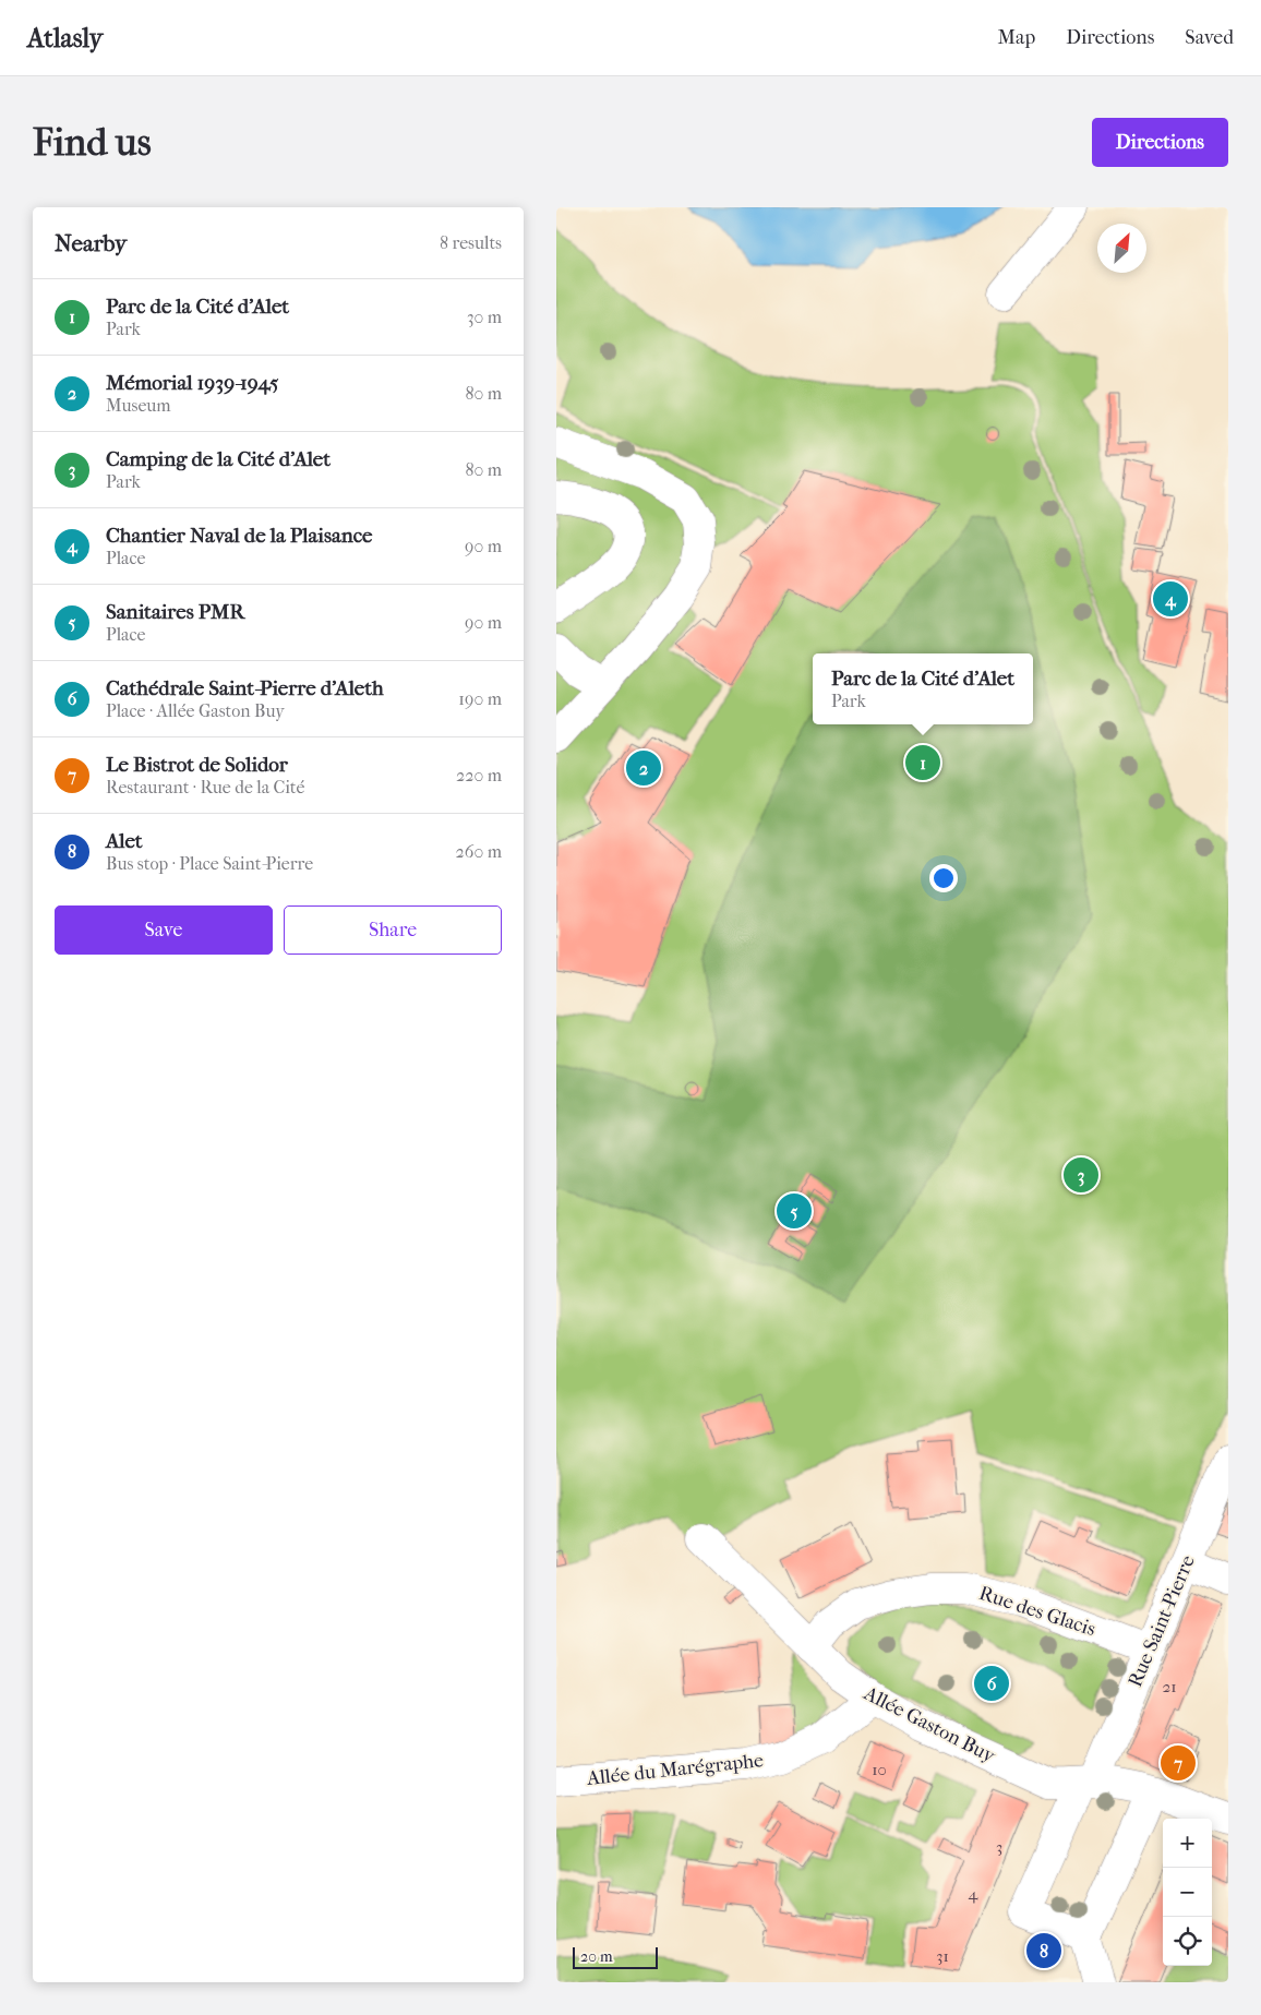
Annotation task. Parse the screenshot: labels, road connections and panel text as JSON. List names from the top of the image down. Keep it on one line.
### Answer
{"streets":{"street":["Rue des Glacis","Rue Saint-Pierre","Allée Gaston Buy","Allée du Marégraphe"]},"crossings":[["Rue des Glacis","Rue Saint-Pierre"],["Rue des Glacis","Allée Gaston Buy"],["Rue Saint-Pierre","Allée Gaston Buy"],["Allée Gaston Buy","Allée du Marégraphe"]],"house_numbers":["21","10","3","4","31"],"scale_bar":"20 m","north":"top right","page":{"header":"Atlasly","nav":["Map","Directions","Saved"],"buttons":["Directions",["Save","Share"]],"title":"Find us","heading":["Nearby","8 results"],"list":[{"mark":"1","name":"Parc de la Cité d'Alet","note":"Park","value":"30 m"},{"mark":"2","name":"Mémorial 1939-1945","note":"Museum","value":"80 m"},{"mark":"3","name":"Camping de la Cité d'Alet","note":"Park","value":"80 m"},{"mark":"4","name":"Chantier Naval de la Plaisance","note":"Place","value":"90 m"},{"mark":"5","name":"Sanitaires PMR","note":"Place","value":"90 m"},{"mark":"6","name":"Cathédrale Saint-Pierre d'Aleth","note":"Place · Allée Gaston Buy","value":"190 m"},{"mark":"7","name":"Le Bistrot de Solidor","note":"Restaurant · Rue de la Cité","value":"220 m"},{"mark":"8","name":"Alet","note":"Bus stop · Place Saint-Pierre","value":"260 m"}],"pins":["4","1","2","3","5","6","7","8"],"popup":["Parc de la Cité d'Alet","Park"],"map_buttons":["+","−"],"scale":"20 m"}}
